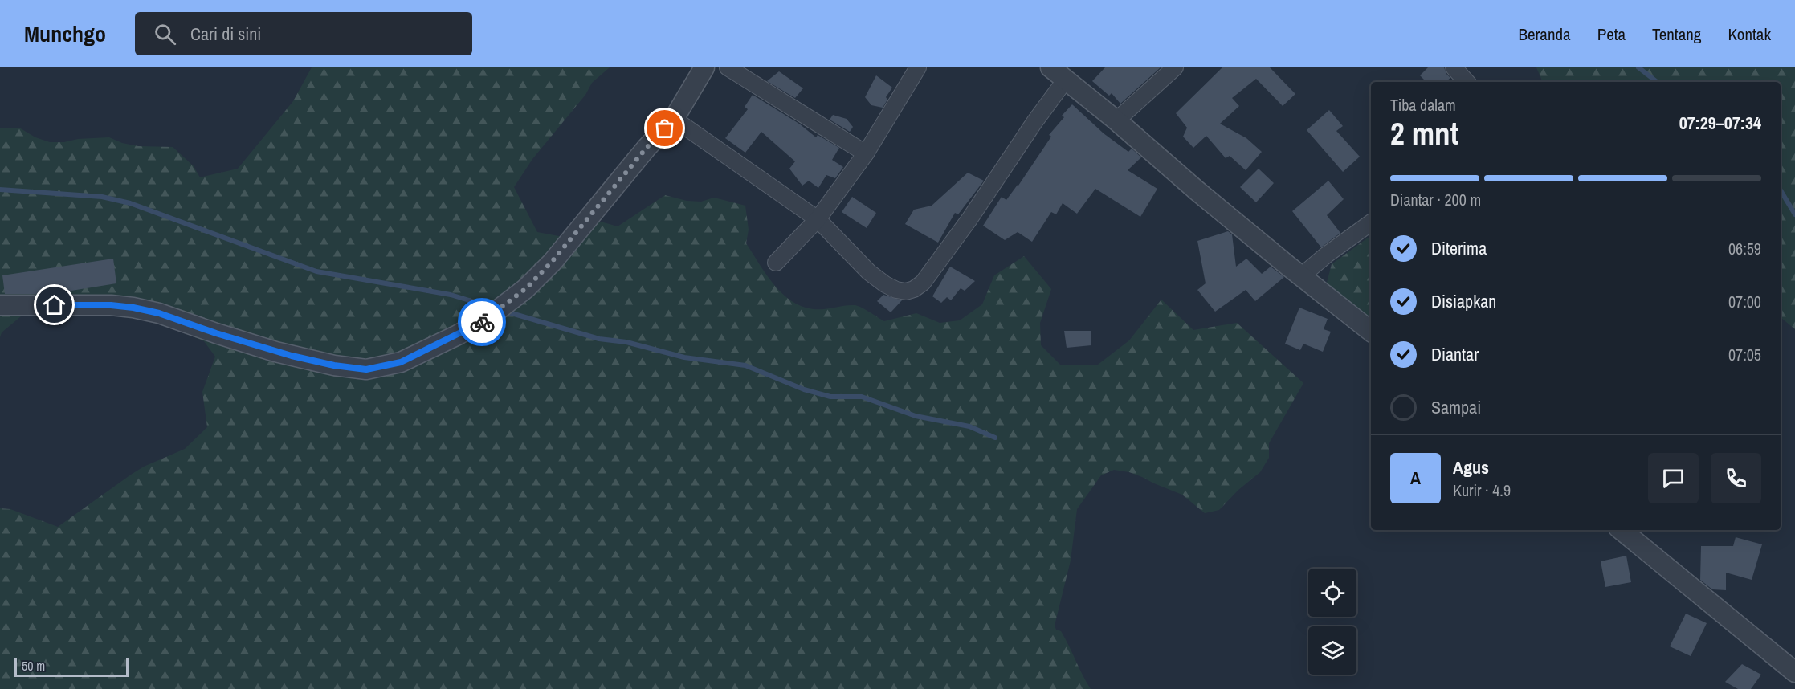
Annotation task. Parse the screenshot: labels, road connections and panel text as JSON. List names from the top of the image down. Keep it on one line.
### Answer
{"scale_bar":"50 m","page":{"header":"Munchgo","search":"Cari di sini","nav":["Beranda","Peta","Tentang","Kontak"],"heading":["2 mnt","Tiba dalam","07:29–07:34"],"panel":["Agus","Kurir · 4.9"],"bar":"Diantar · 200 m","list":[["Diterima","06:59"],["Disiapkan","07:00"],["Diantar","07:05"],"Sampai"],"round":"A","scale":"50 m"}}
